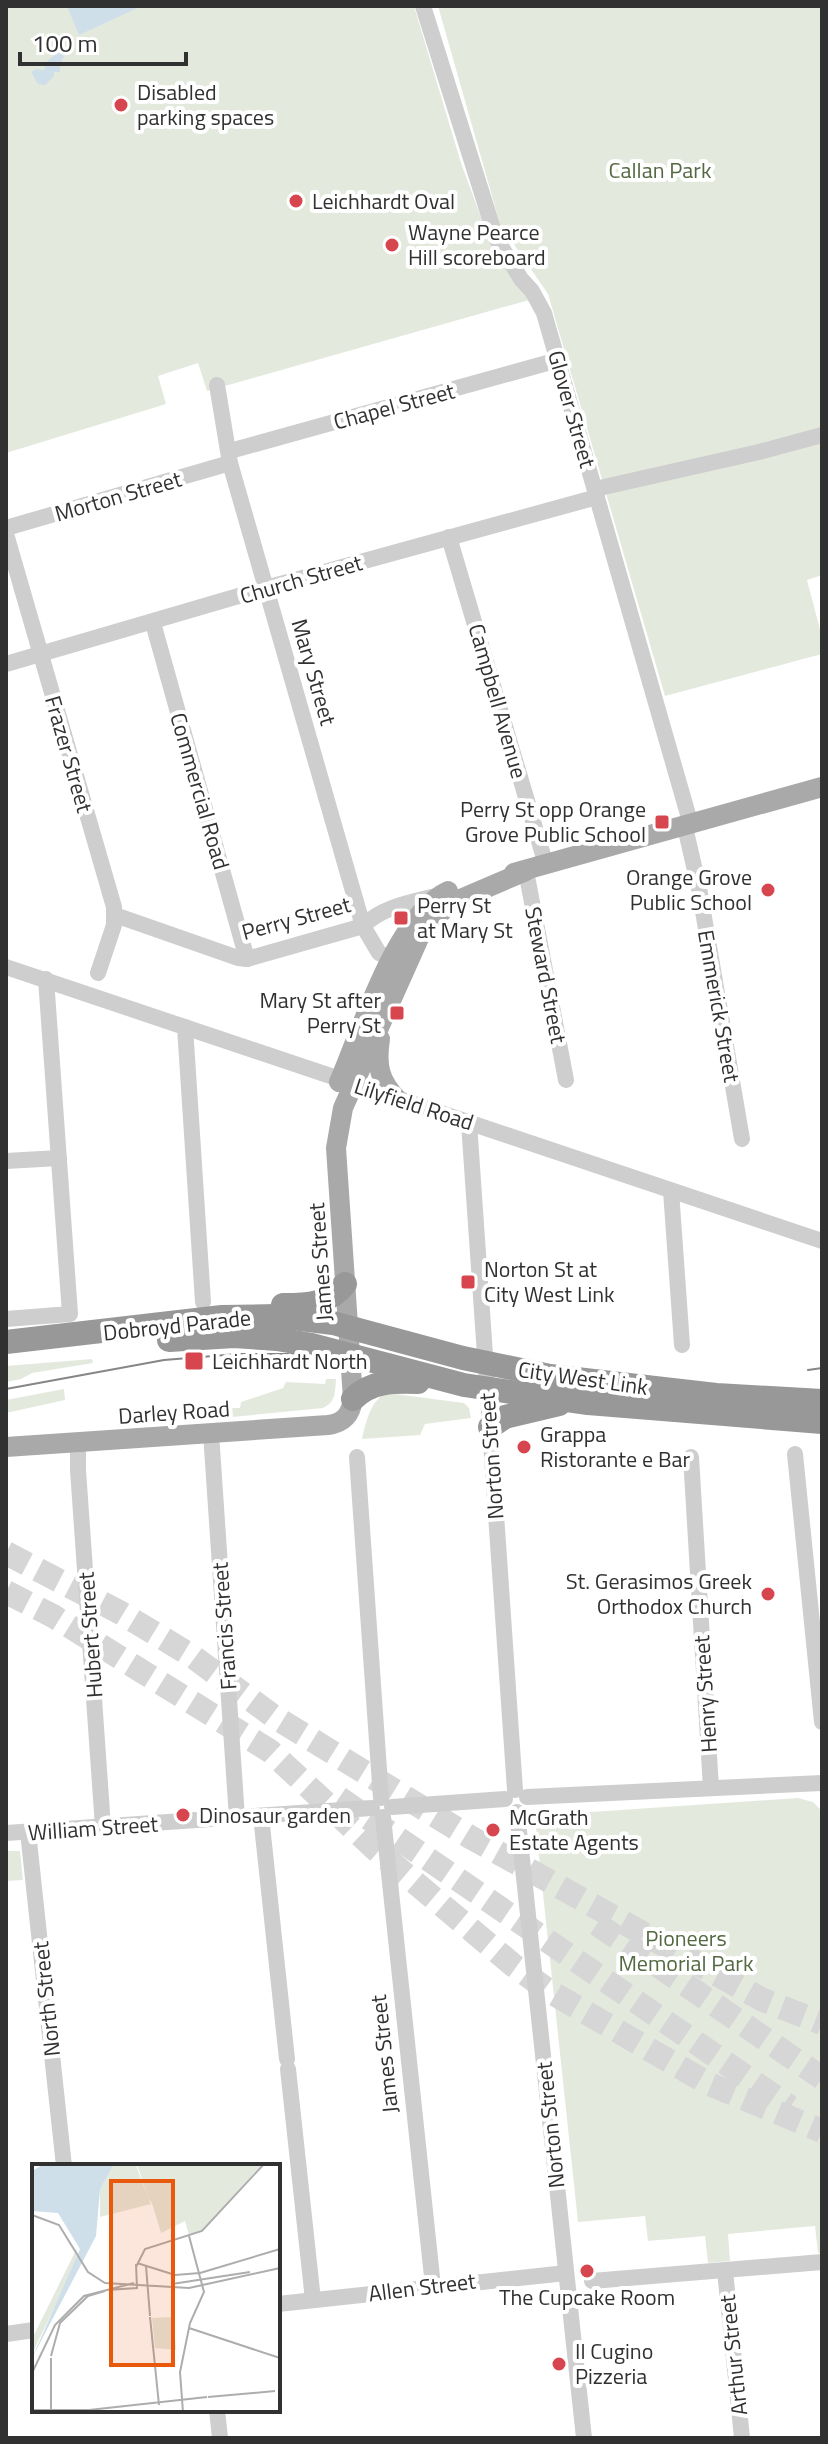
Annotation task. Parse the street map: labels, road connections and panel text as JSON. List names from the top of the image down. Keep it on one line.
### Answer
{"streets":{"highway":["Dobroyd Parade","City West Link"],"main road":["Perry Street","James Street","Darley Road"],"street":["Chapel Street","Glover Street","Morton Street","Church Street","Mary Street","Campbell Avenue","Frazer Street","Commercial Road","Steward Street","Emmerick Street","Lilyfield Road","Norton Street","Francis Street","Hubert Street","Henry Street","William Street","North Street","Allen Street","Arthur Street"]},"crossings":[["Chapel Street","Glover Street"],["Chapel Street","Morton Street"],["Chapel Street","Mary Street"],["Glover Street","Church Street"],["Glover Street","Perry Street"],["Glover Street","Emmerick Street"],["Morton Street","Mary Street"],["Morton Street","Frazer Street"],["Church Street","Mary Street"],["Church Street","Campbell Avenue"],["Church Street","Frazer Street"],["Church Street","Commercial Road"],["Mary Street","Perry Street"],["Campbell Avenue","Perry Street"],["Campbell Avenue","Steward Street"],["Frazer Street","Perry Street"],["Commercial Road","Perry Street"],["Perry Street","Steward Street"],["Perry Street","Emmerick Street"],["Lilyfield Road","James Street"],["Lilyfield Road","Norton Street"],["James Street","Dobroyd Parade"],["James Street","City West Link"],["James Street","Darley Road"],["James Street","William Street"],["James Street","Allen Street"],["Dobroyd Parade","City West Link"],["City West Link","Norton Street"],["Darley Road","Francis Street"],["Darley Road","Hubert Street"],["Norton Street","William Street"],["Norton Street","Allen Street"],["Francis Street","William Street"],["Hubert Street","William Street"],["Henry Street","William Street"],["William Street","North Street"]],"parks":["Callan Park","Pioneers Memorial Park"],"places":{"other":["Disabled parking spaces","Leichhardt Oval","Wayne Pearce Hill scoreboard","Orange Grove Public School","Grappa Ristorante e Bar","St. Gerasimos Greek Orthodox Church","Dinosaur garden","McGrath Estate Agents","The Cupcake Room","Il Cugino Pizzeria"],"transit":["Perry St opp Orange Grove Public School","Perry St at Mary St","Mary St after Perry St","Norton St at City West Link","Leichhardt North"]},"scale_bar":"100 m"}
